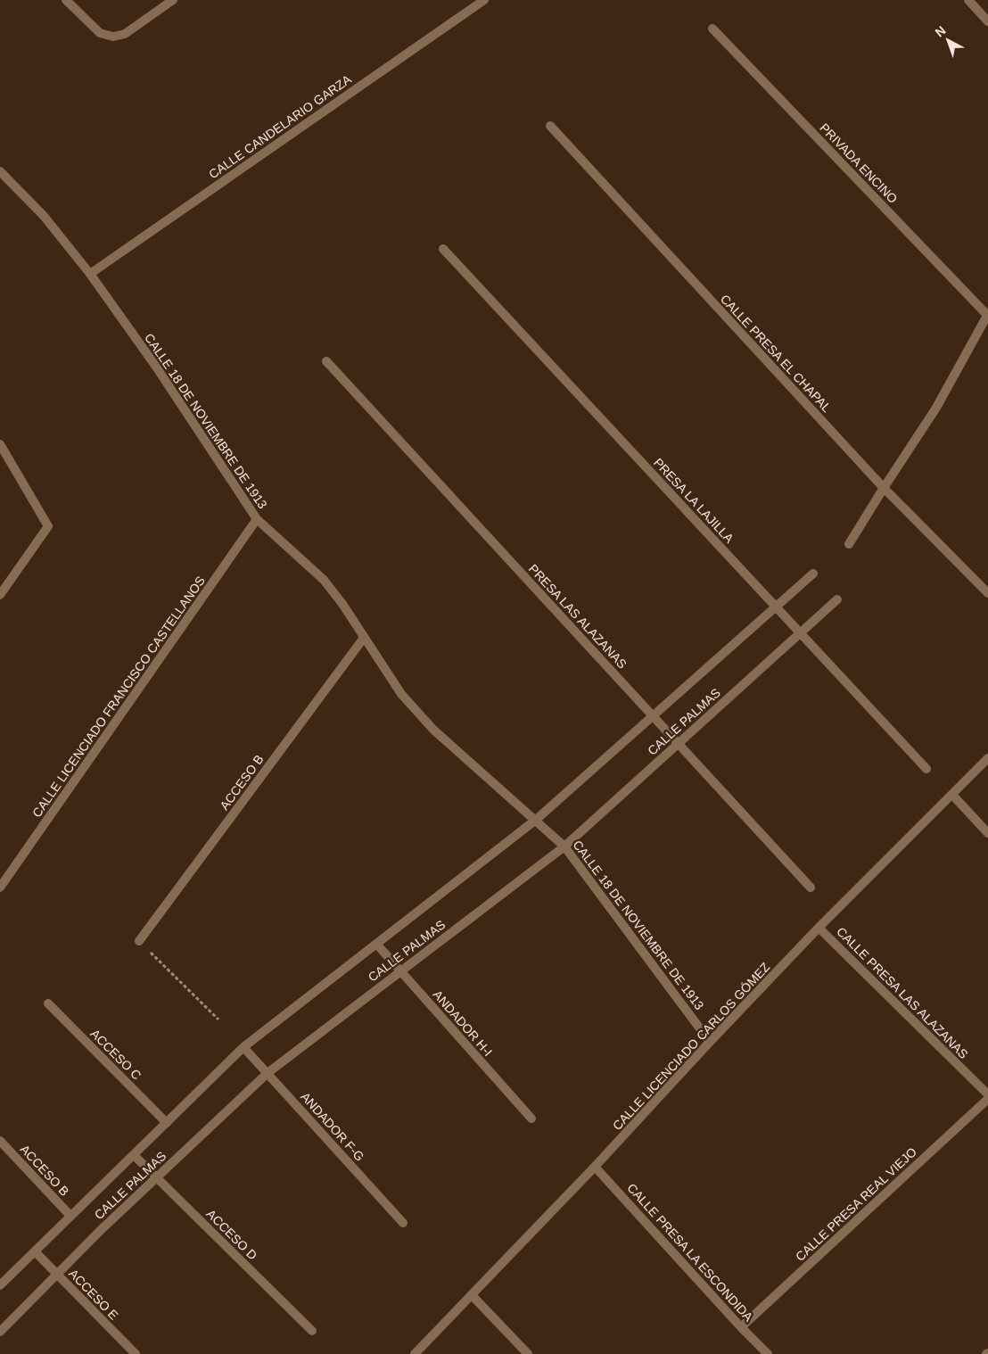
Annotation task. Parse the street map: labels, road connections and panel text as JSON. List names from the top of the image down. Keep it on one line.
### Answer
{"streets":{"street":["CALLE CANDELARIO GARZA","PRIVADA ENCINO","CALLE PRESA EL CHAPAL","CALLE 18 DE NOVIEMBRE DE 1913","PRESA LA LAJILLA","PRESA LAS ALAZANAS","CALLE LICENCIADO FRANCISCO CASTELLANOS","CALLE PALMAS","ACCESO B","CALLE PRESA LAS ALAZANAS","ANDADOR H-I","CALLE LICENCIADO CARLOS GÓMEZ","ACCESO C","ANDADOR F-G","CALLE PRESA REAL VIEJO","ACCESO D","CALLE PRESA LA ESCONDIDA","ACCESO E"]},"crossings":[["CALLE CANDELARIO GARZA","CALLE 18 DE NOVIEMBRE DE 1913"],["CALLE 18 DE NOVIEMBRE DE 1913","CALLE LICENCIADO FRANCISCO CASTELLANOS"],["CALLE 18 DE NOVIEMBRE DE 1913","CALLE PALMAS"],["CALLE 18 DE NOVIEMBRE DE 1913","ACCESO B"],["CALLE 18 DE NOVIEMBRE DE 1913","CALLE LICENCIADO CARLOS GÓMEZ"],["PRESA LA LAJILLA","CALLE PALMAS"],["PRESA LAS ALAZANAS","CALLE PALMAS"],["CALLE PALMAS","ACCESO B"],["CALLE PALMAS","ANDADOR H-I"],["CALLE PALMAS","ACCESO C"],["CALLE PALMAS","ANDADOR F-G"],["CALLE PALMAS","ACCESO D"],["CALLE PALMAS","ACCESO E"],["CALLE PRESA LAS ALAZANAS","CALLE LICENCIADO CARLOS GÓMEZ"],["CALLE LICENCIADO CARLOS GÓMEZ","CALLE PRESA LA ESCONDIDA"],["CALLE PRESA REAL VIEJO","CALLE PRESA LA ESCONDIDA"]],"north":"top left"}
